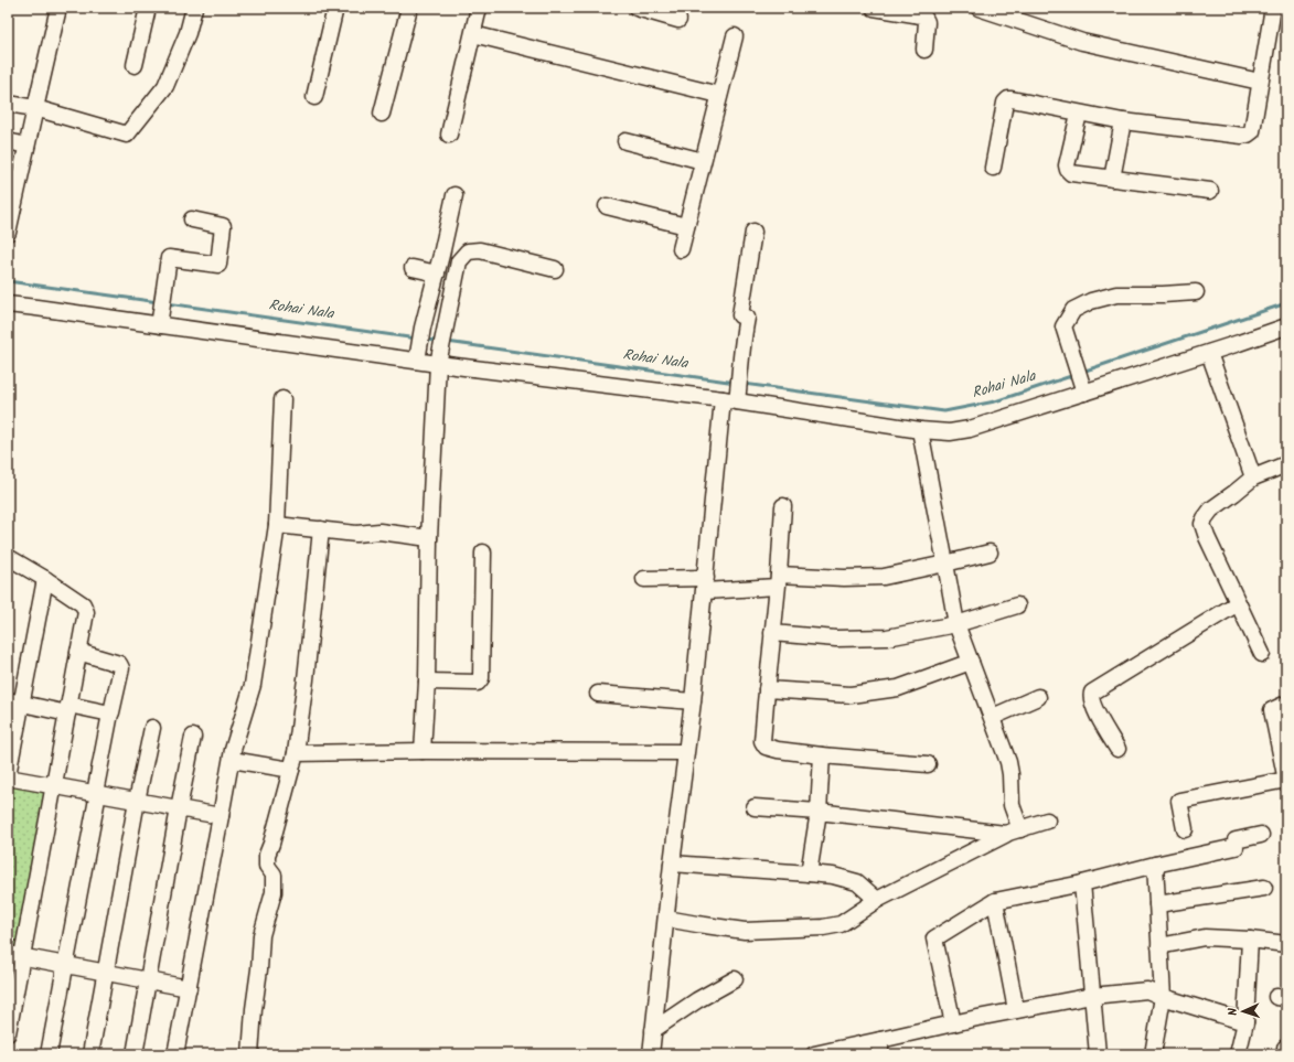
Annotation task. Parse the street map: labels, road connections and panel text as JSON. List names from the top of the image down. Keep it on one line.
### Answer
{"water":["Rohai Nala"],"north":"left"}
